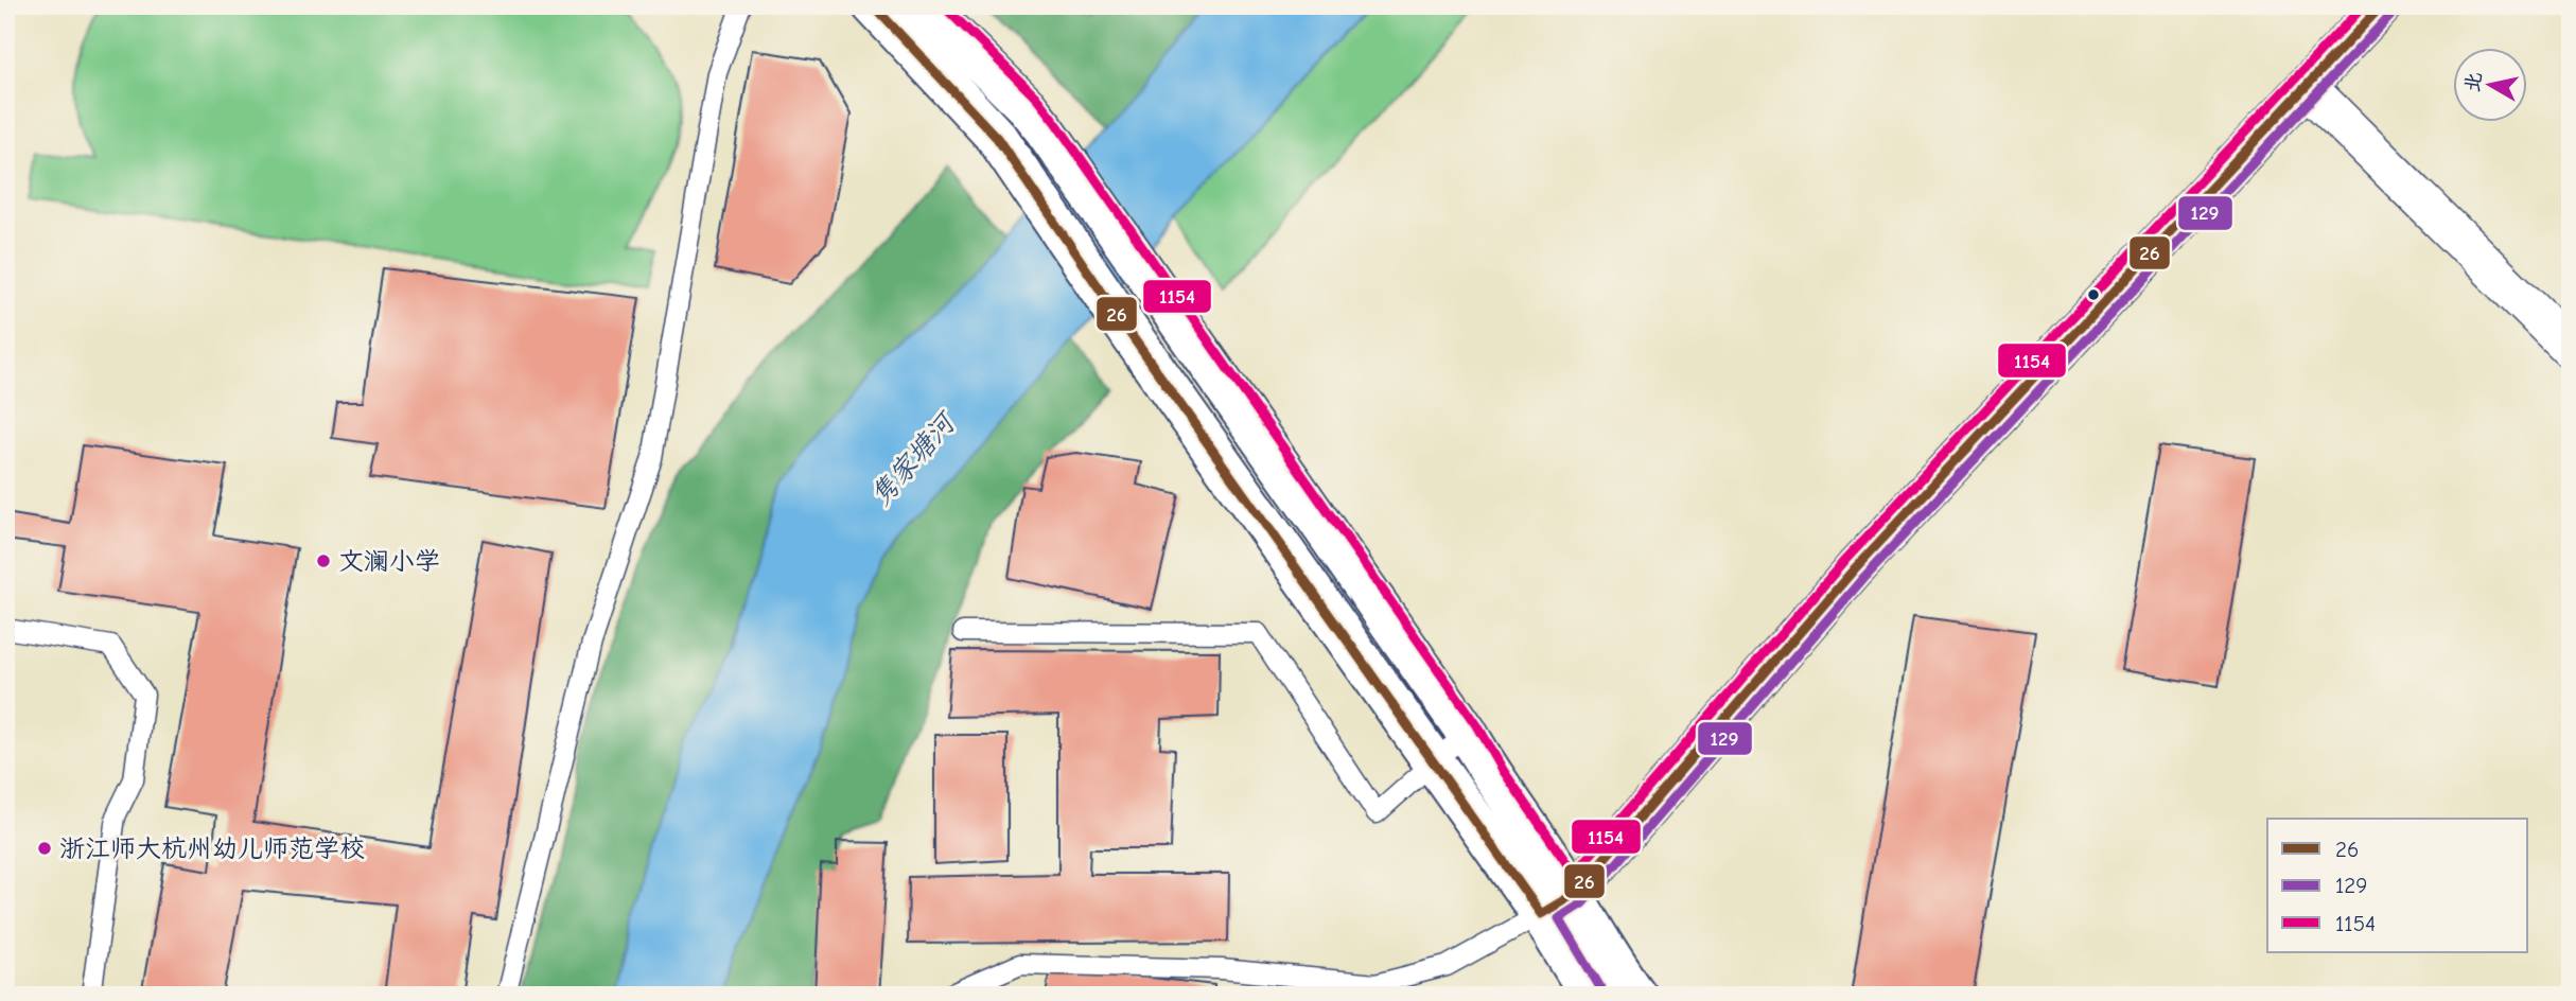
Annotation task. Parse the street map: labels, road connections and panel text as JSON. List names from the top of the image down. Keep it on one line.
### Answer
{"water":["隽家塘河"],"places":["文澜小学","浙江师大杭州幼儿师范学校"],"lines":["transit line 26","transit line 1154","transit line 129"],"legend":["26","129","1154"],"north":"left"}
